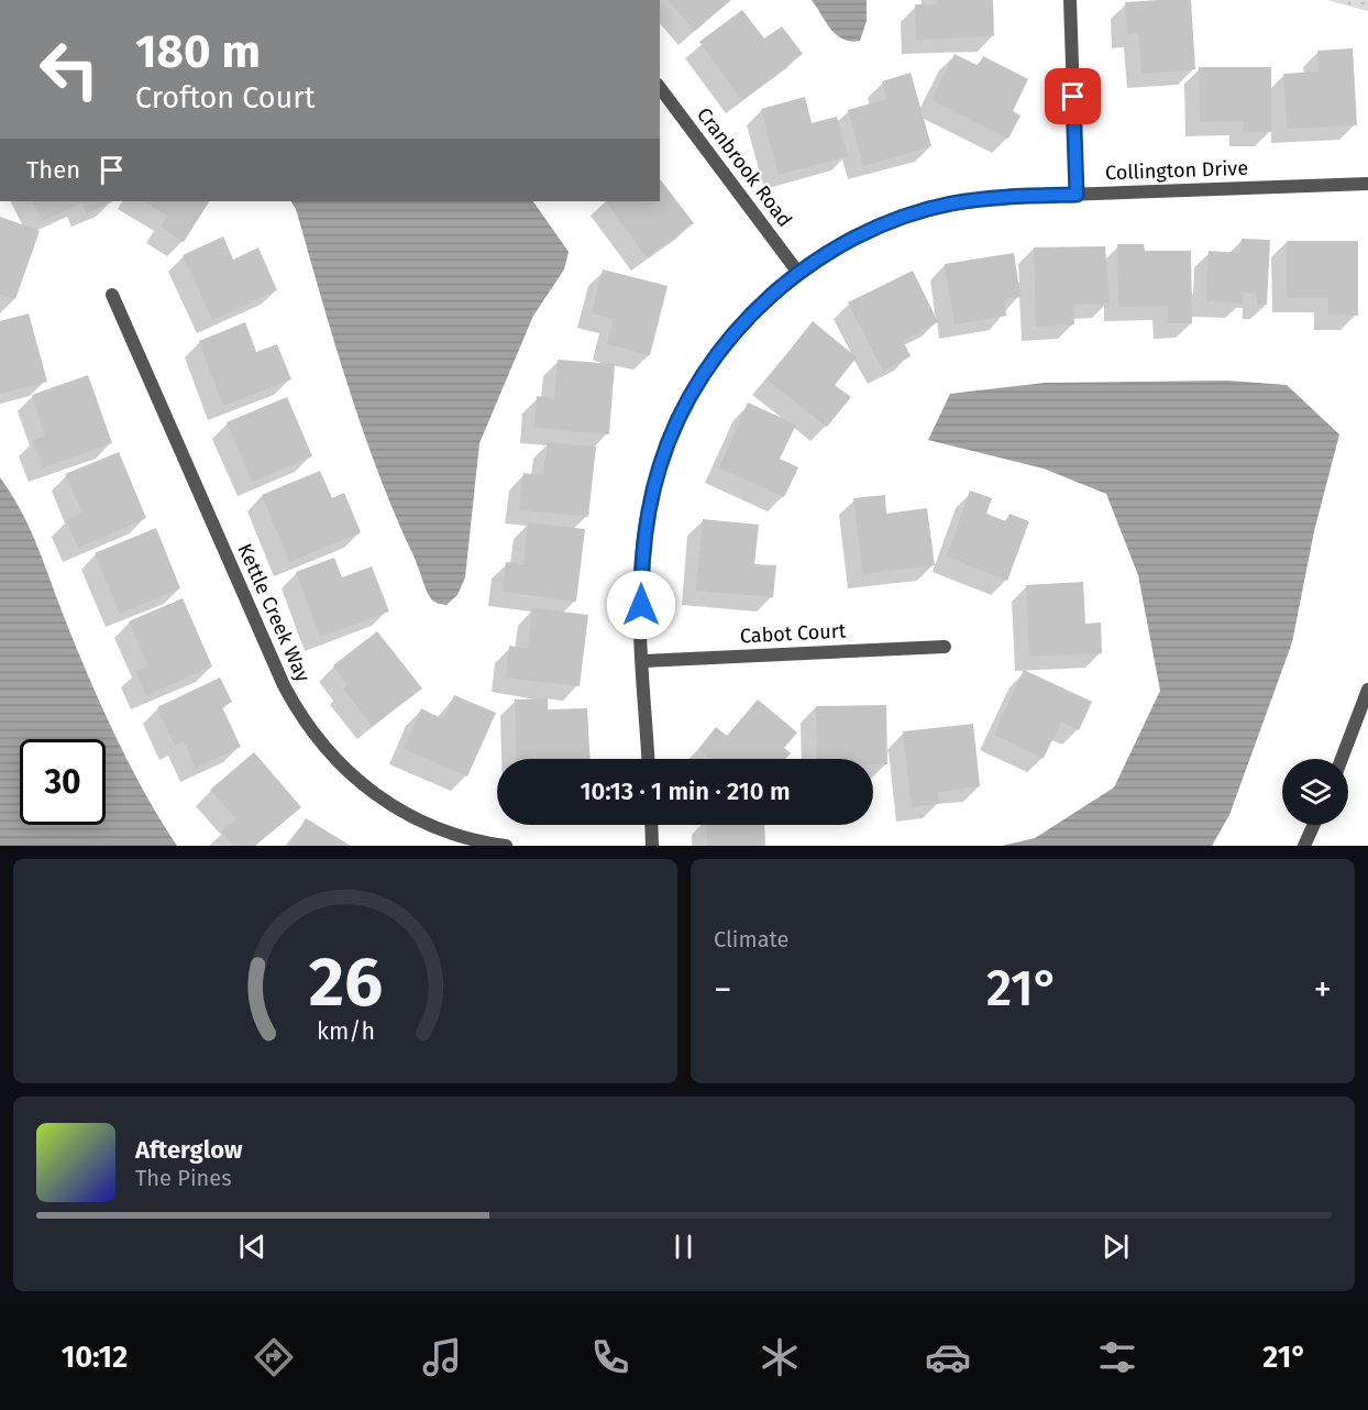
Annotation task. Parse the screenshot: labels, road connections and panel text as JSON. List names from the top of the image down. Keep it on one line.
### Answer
{"streets":{"street":["Cranbrook Road","Collington Drive","Kettle Creek Way","Cabot Court"]},"crossings":[["Cranbrook Road","Collington Drive"],["Collington Drive","Cabot Court"]],"page":{"turn":["180 m","Crofton Court"],"then":"Then","limit":"30","trip":"10:13 · 1 min · 210 m","tile":"Climate","heat":["−","21°","+"],"song":["Afterglow","The Pines"],"tabs":["10:12","21°"],"gauge":["26","km/h"]}}
